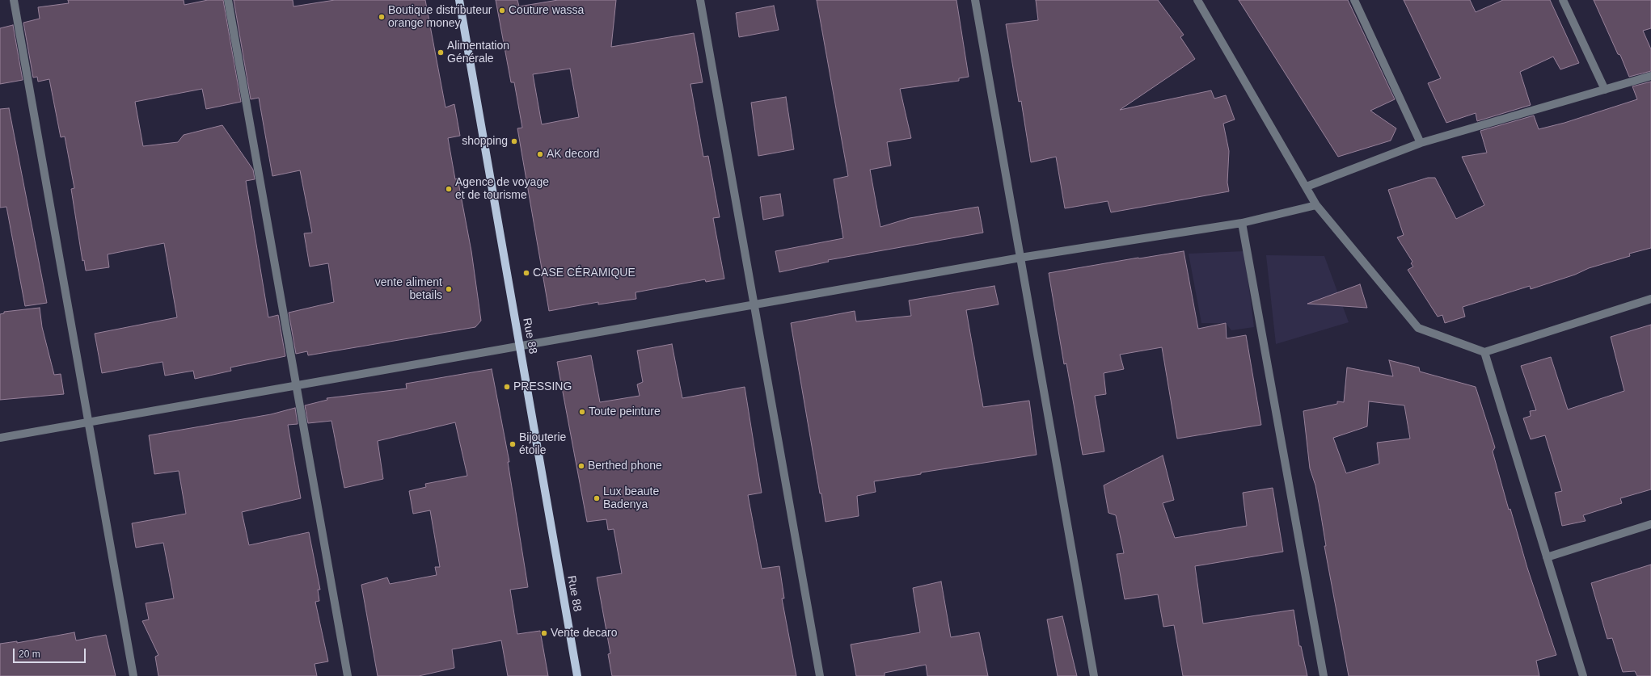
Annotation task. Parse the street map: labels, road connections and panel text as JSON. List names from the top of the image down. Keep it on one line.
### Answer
{"streets":{"main road":["Rue 88"]},"places":["Couture wassa","Boutique distributeur orange money","Alimentation Générale","shopping","AK decord","Agence de voyage et de tourisme","CASE CÉRAMIQUE","vente aliment betails","PRESSING","Toute peinture","Bijouterie étoile","Berthed phone","Lux beaute Badenya","Vente decaro"],"scale_bar":"20 m"}
